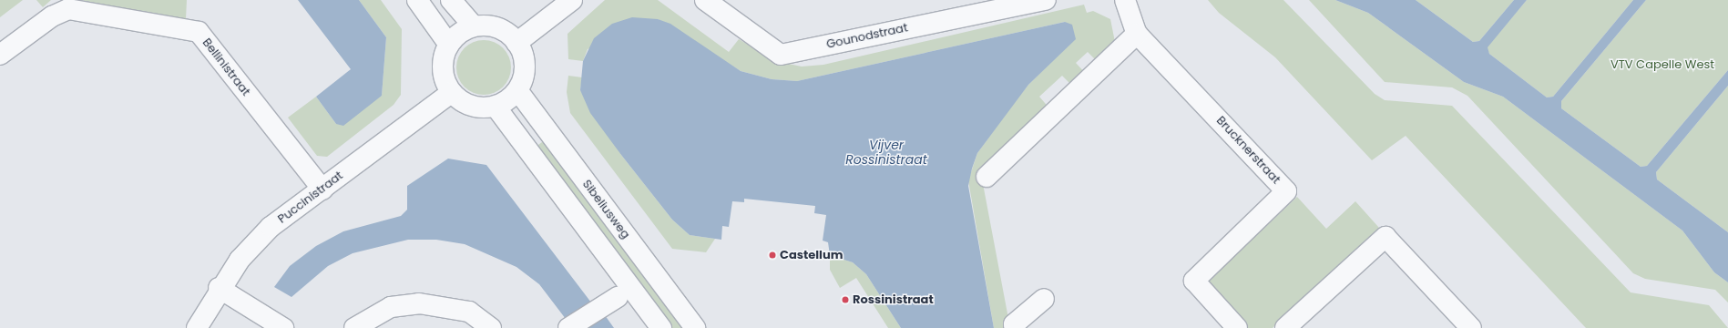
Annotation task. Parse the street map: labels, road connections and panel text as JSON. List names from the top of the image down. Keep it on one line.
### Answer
{"streets":{"street":["Gounodstraat","Bellinistraat","Brucknerstraat","Puccinistraat","Sibeliusweg"]},"crossings":[["Bellinistraat","Puccinistraat"],["Puccinistraat","Sibeliusweg"]],"water":["Vijver Rossinistraat"],"parks":["VTV Capelle West"],"places":["Castellum","Rossinistraat"]}
